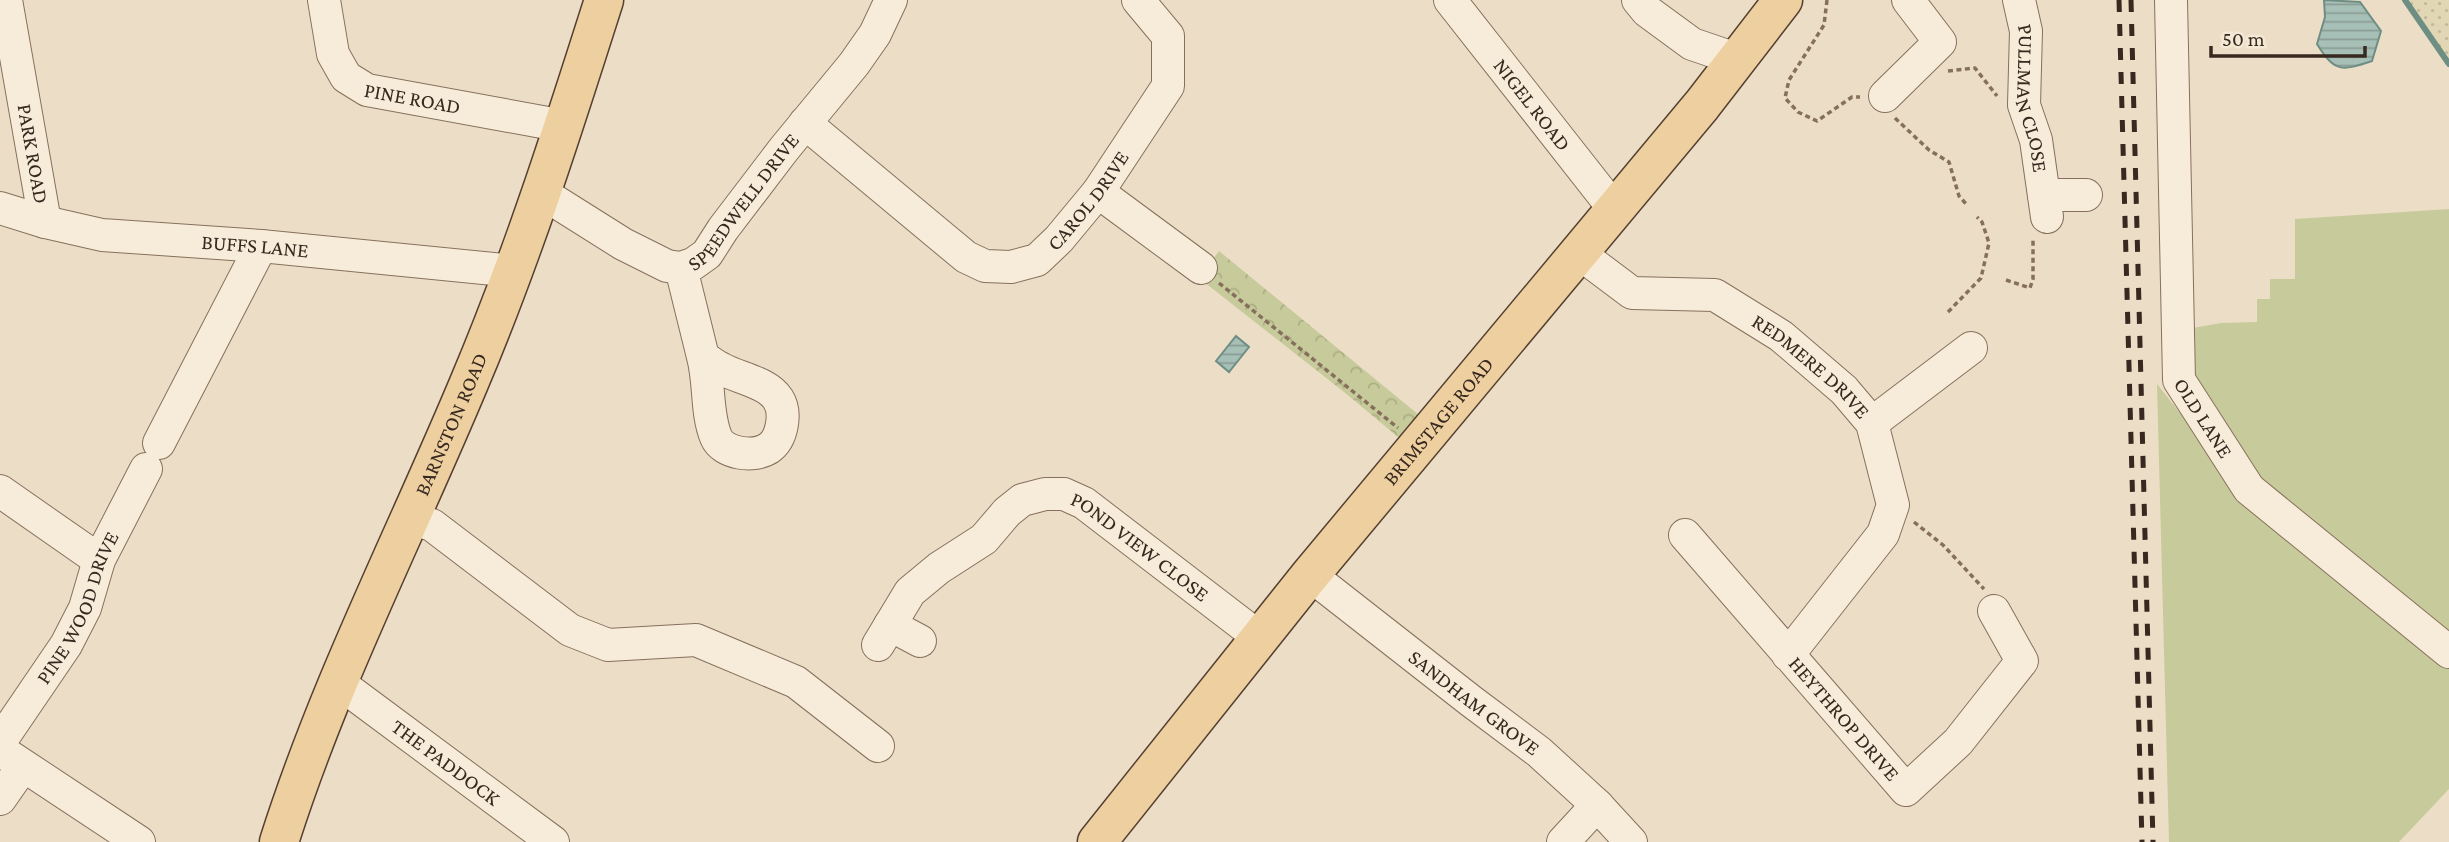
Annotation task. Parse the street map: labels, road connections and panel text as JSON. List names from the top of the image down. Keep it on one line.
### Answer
{"streets":{"main road":["BRIMSTAGE ROAD","BARNSTON ROAD"],"street":["PINE ROAD","PULLMAN CLOSE","NIGEL ROAD","PARK ROAD","SPEEDWELL DRIVE","CAROL DRIVE","BUFFS LANE","REDMERE DRIVE","OLD LANE","POND VIEW CLOSE","PINE WOOD DRIVE","SANDHAM GROVE","HEYTHROP DRIVE","THE PADDOCK"]},"crossings":[["PINE ROAD","BARNSTON ROAD"],["NIGEL ROAD","BRIMSTAGE ROAD"],["PARK ROAD","BUFFS LANE"],["SPEEDWELL DRIVE","CAROL DRIVE"],["SPEEDWELL DRIVE","BARNSTON ROAD"],["BUFFS LANE","BARNSTON ROAD"],["BUFFS LANE","PINE WOOD DRIVE"],["REDMERE DRIVE","BRIMSTAGE ROAD"],["BRIMSTAGE ROAD","POND VIEW CLOSE"],["BRIMSTAGE ROAD","SANDHAM GROVE"],["BARNSTON ROAD","THE PADDOCK"]],"scale_bar":"50 m"}
